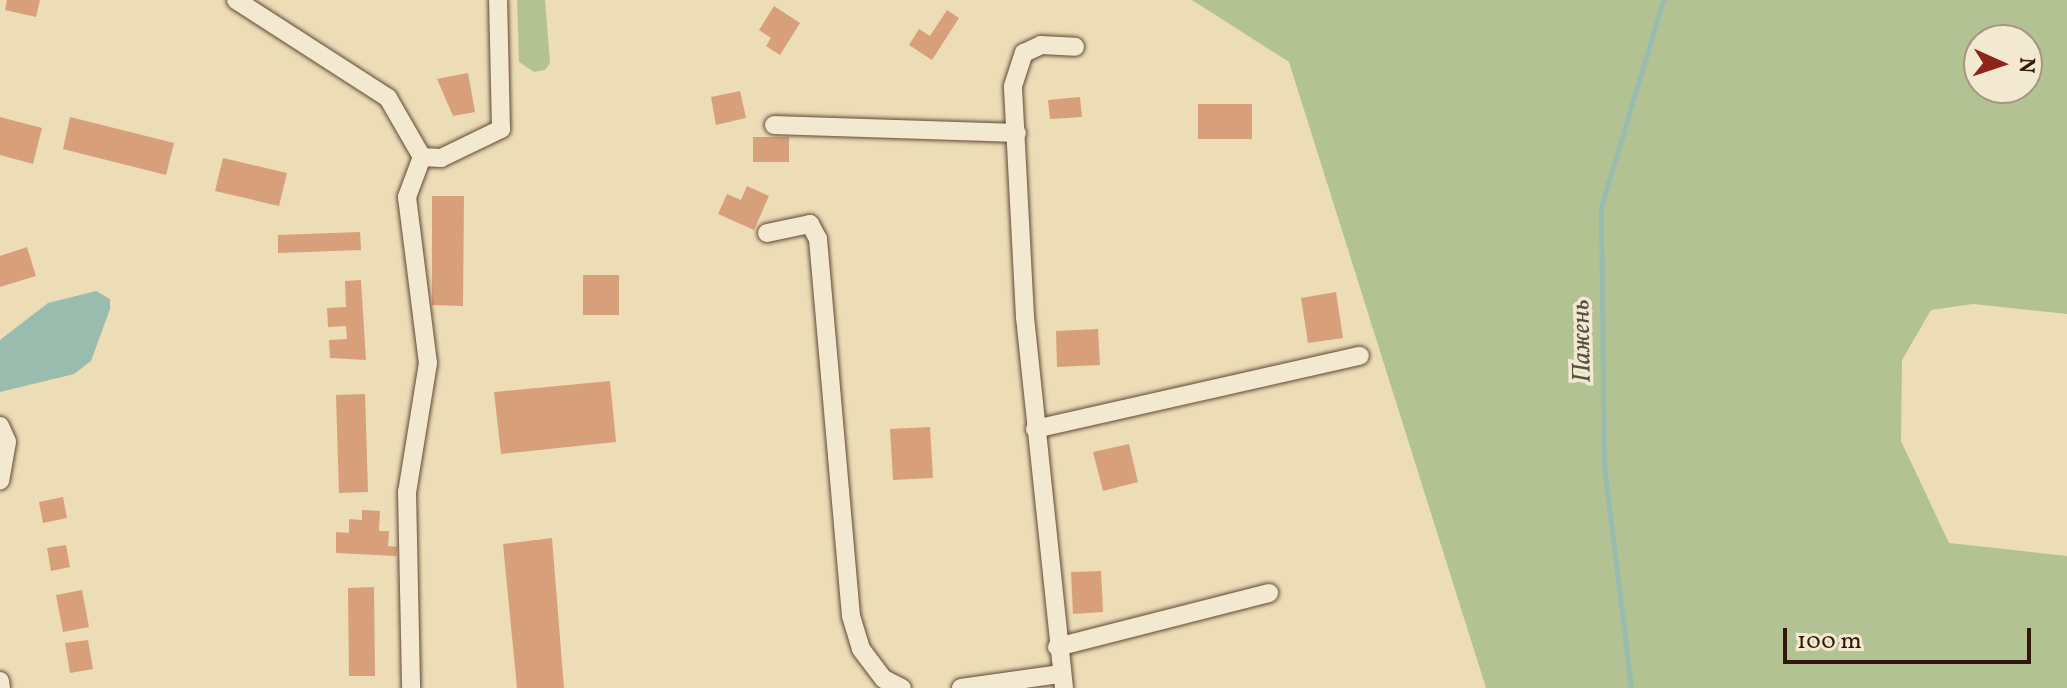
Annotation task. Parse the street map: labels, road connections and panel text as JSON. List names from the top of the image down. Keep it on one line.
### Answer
{"water":["Пажень"],"scale_bar":"100 m","north":"right"}
